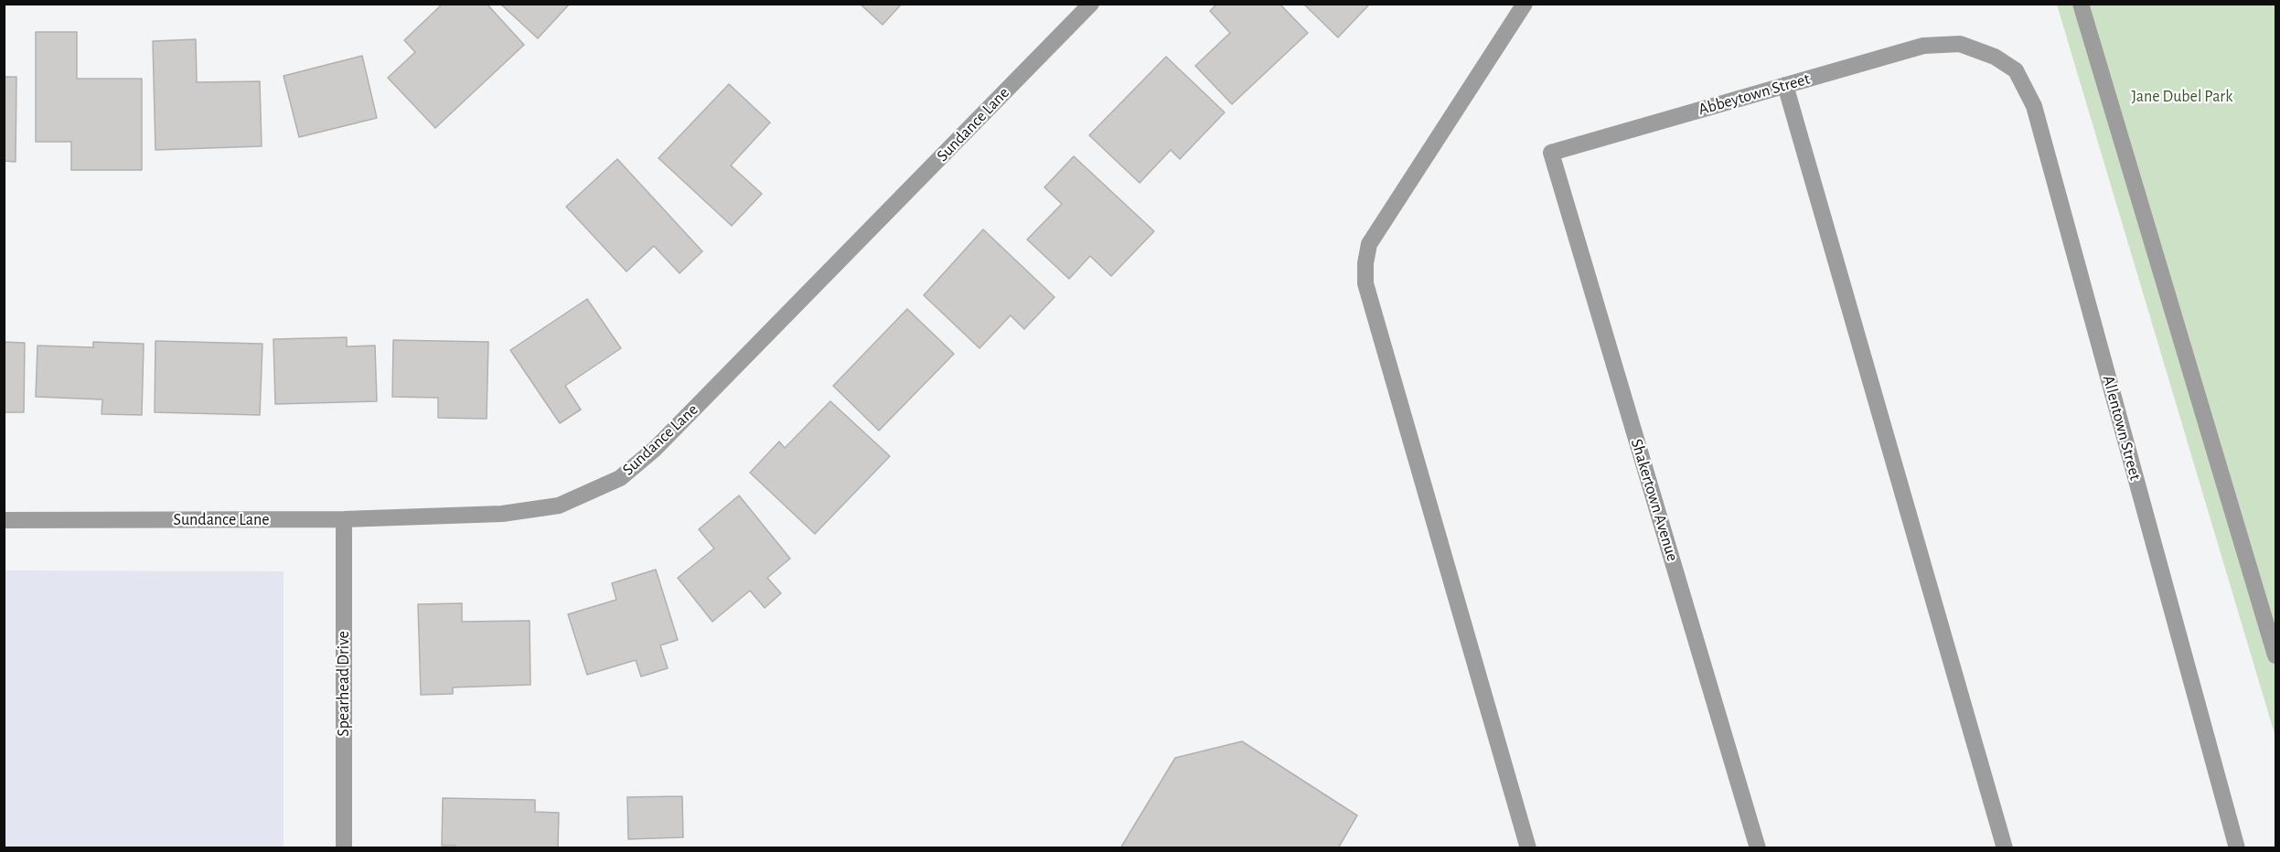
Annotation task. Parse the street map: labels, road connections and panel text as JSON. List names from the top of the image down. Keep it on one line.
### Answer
{"streets":{"street":["Abbeytown Street","Sundance Lane","Allentown Street","Shakertown Avenue","Spearhead Drive"]},"crossings":[["Abbeytown Street","Allentown Street"],["Abbeytown Street","Shakertown Avenue"],["Sundance Lane","Spearhead Drive"]],"parks":["Jane Dubel Park"]}
